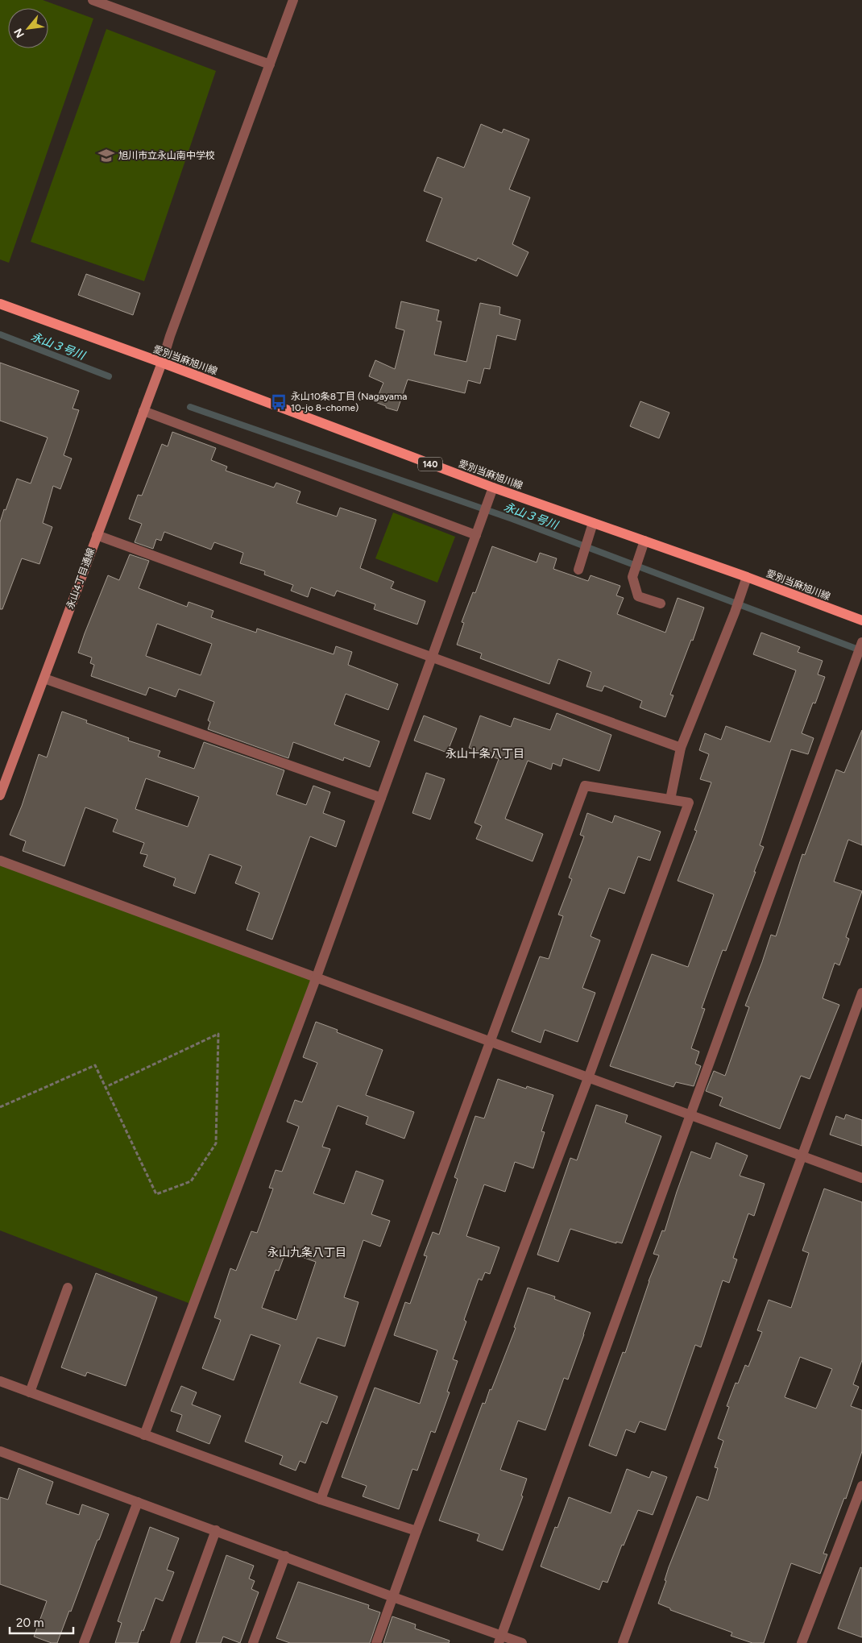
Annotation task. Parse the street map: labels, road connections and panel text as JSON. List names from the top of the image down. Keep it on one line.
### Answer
{"streets":{"main road":["愛別当麻旭川線","140"],"street":["永山4丁目通線"]},"crossings":[["愛別当麻旭川線","永山4丁目通線"]],"districts":["永山十条八丁目","永山九条八丁目"],"water":["永山３号川"],"places":{"school or university":["旭川市立永山南中学校"],"bus stop":["永山10条8丁目 (Nagayama 10-jo 8-chome)"]},"scale_bar":"20 m","north":"bottom left"}
